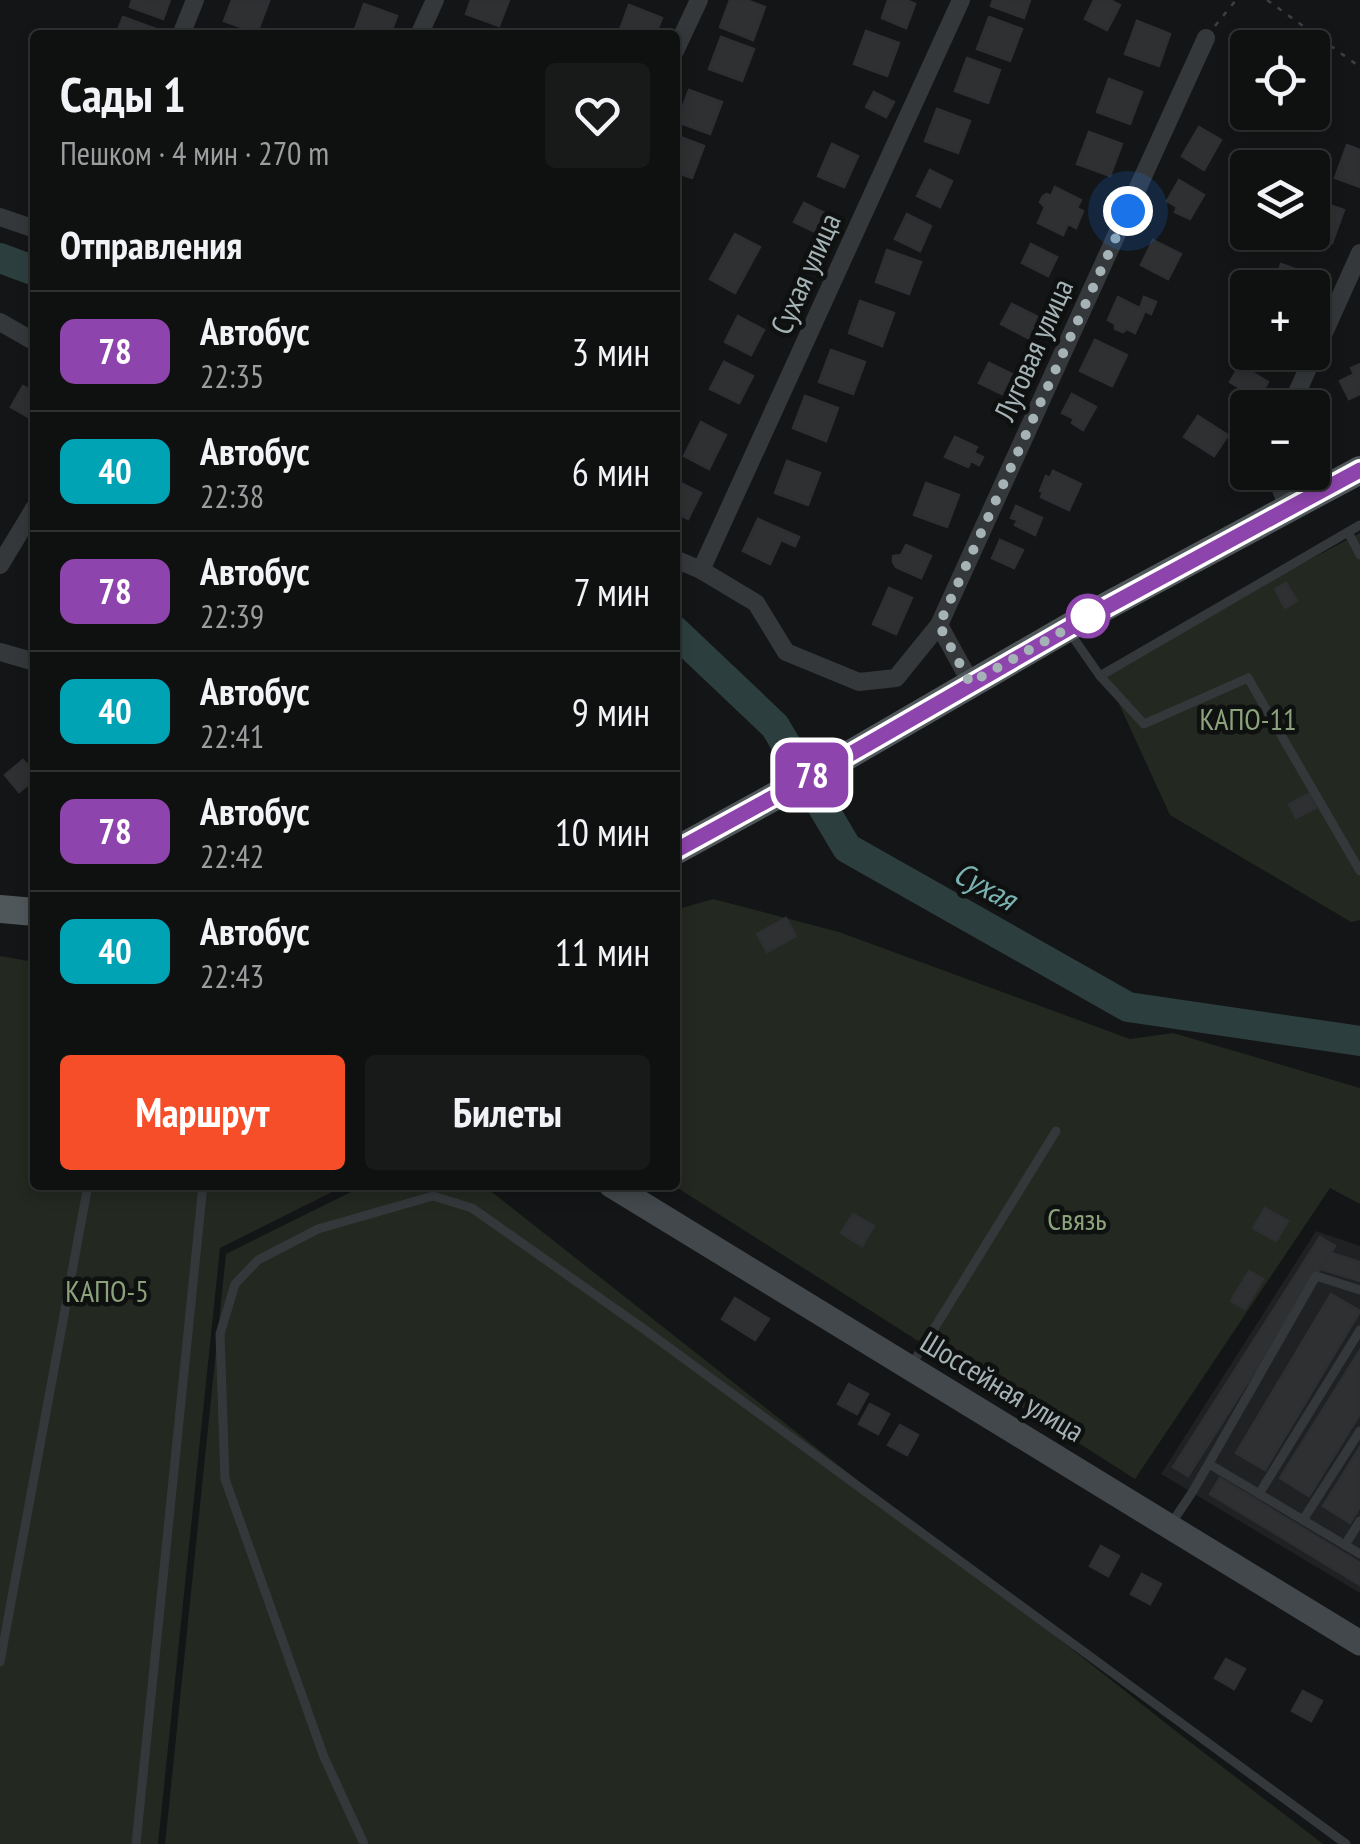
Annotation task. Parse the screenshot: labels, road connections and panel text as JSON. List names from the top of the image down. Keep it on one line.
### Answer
{"streets":{"street":["Сухая улица","Луговая улица","Шоссейная улица"]},"crossings":[["Сухая улица","Луговая улица"]],"water":["Сухая"],"parks":["КАПО-11","Связь","КАПО-5"],"lines":["bus line 78"],"page":{"on_map":"78","map_buttons":["+","−"],"heading":[["Сады 1","Пешком · 4 мин · 270 m"],"Отправления"],"list":[{"mark":"78","name":"Автобус","note":"22:35","value":"3 мин"},{"mark":"40","name":"Автобус","note":"22:38","value":"6 мин"},{"mark":"78","name":"Автобус","note":"22:39","value":"7 мин"},{"mark":"40","name":"Автобус","note":"22:41","value":"9 мин"},{"mark":"78","name":"Автобус","note":"22:42","value":"10 мин"},{"mark":"40","name":"Автобус","note":"22:43","value":"11 мин"}],"buttons":["Маршрут","Билеты"]}}
